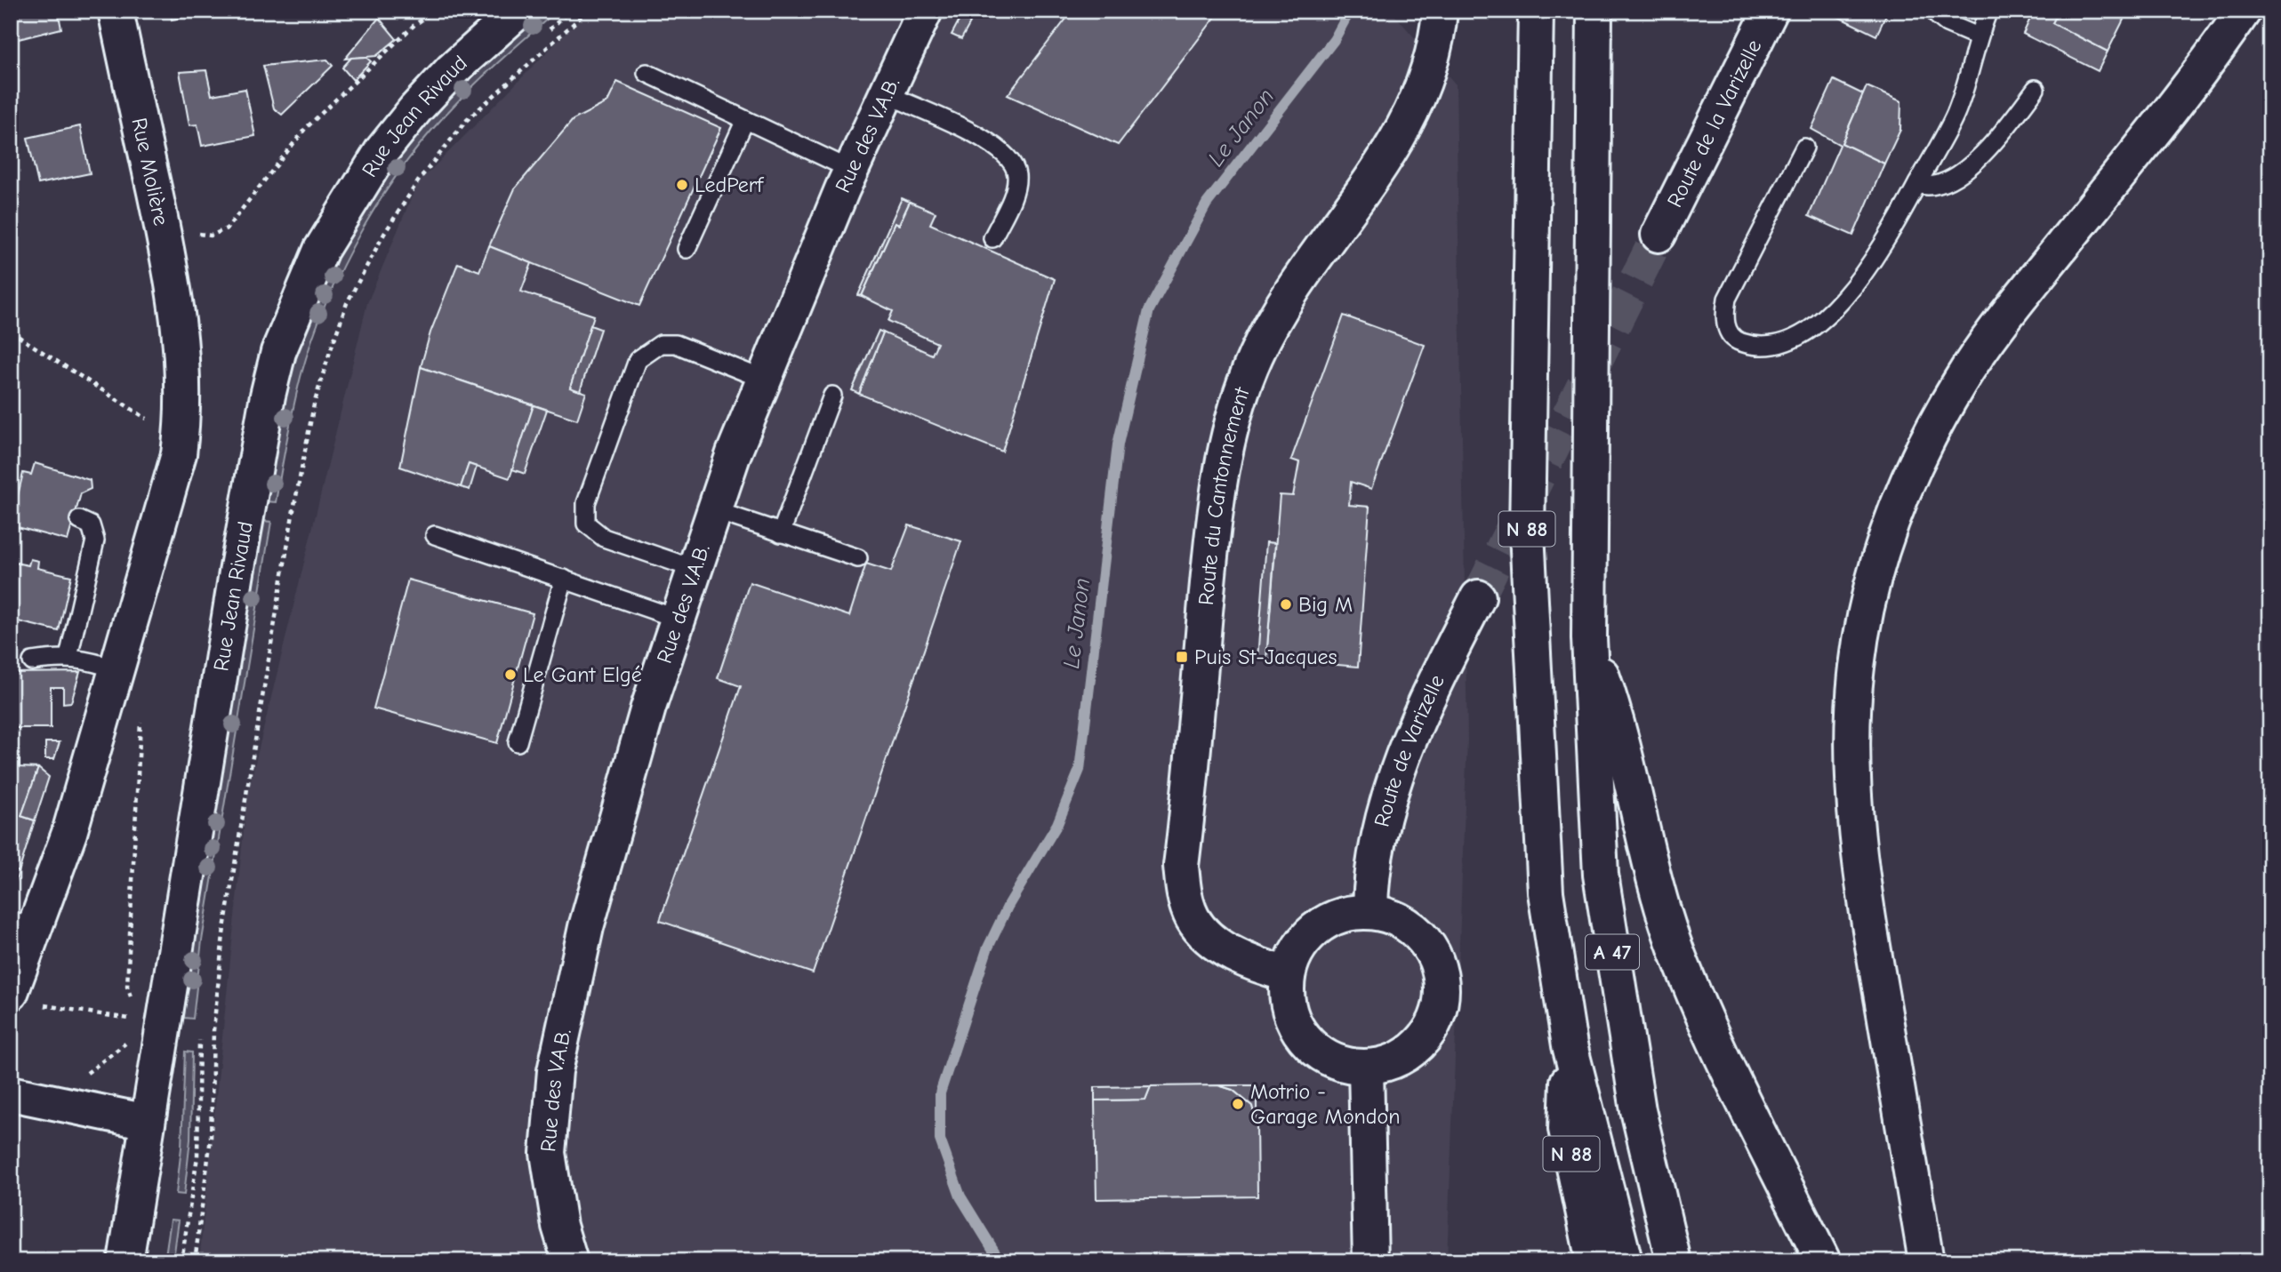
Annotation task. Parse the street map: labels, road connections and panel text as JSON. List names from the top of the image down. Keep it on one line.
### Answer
{"streets":{"main road":["Rue Jean Rivaud","Route de la Varizelle","Rue des V.A.B.","Rue Molière","Route du Cantonnement","N 88","Route de Varizelle","A 47"]},"crossings":[["Route du Cantonnement","Route de Varizelle"]],"water":["Le Janon"],"places":{"other":["LedPerf","Big M","Le Gant Elgé","Motrio - Garage Mondon"],"transit":["Puis St-Jacques"]}}
